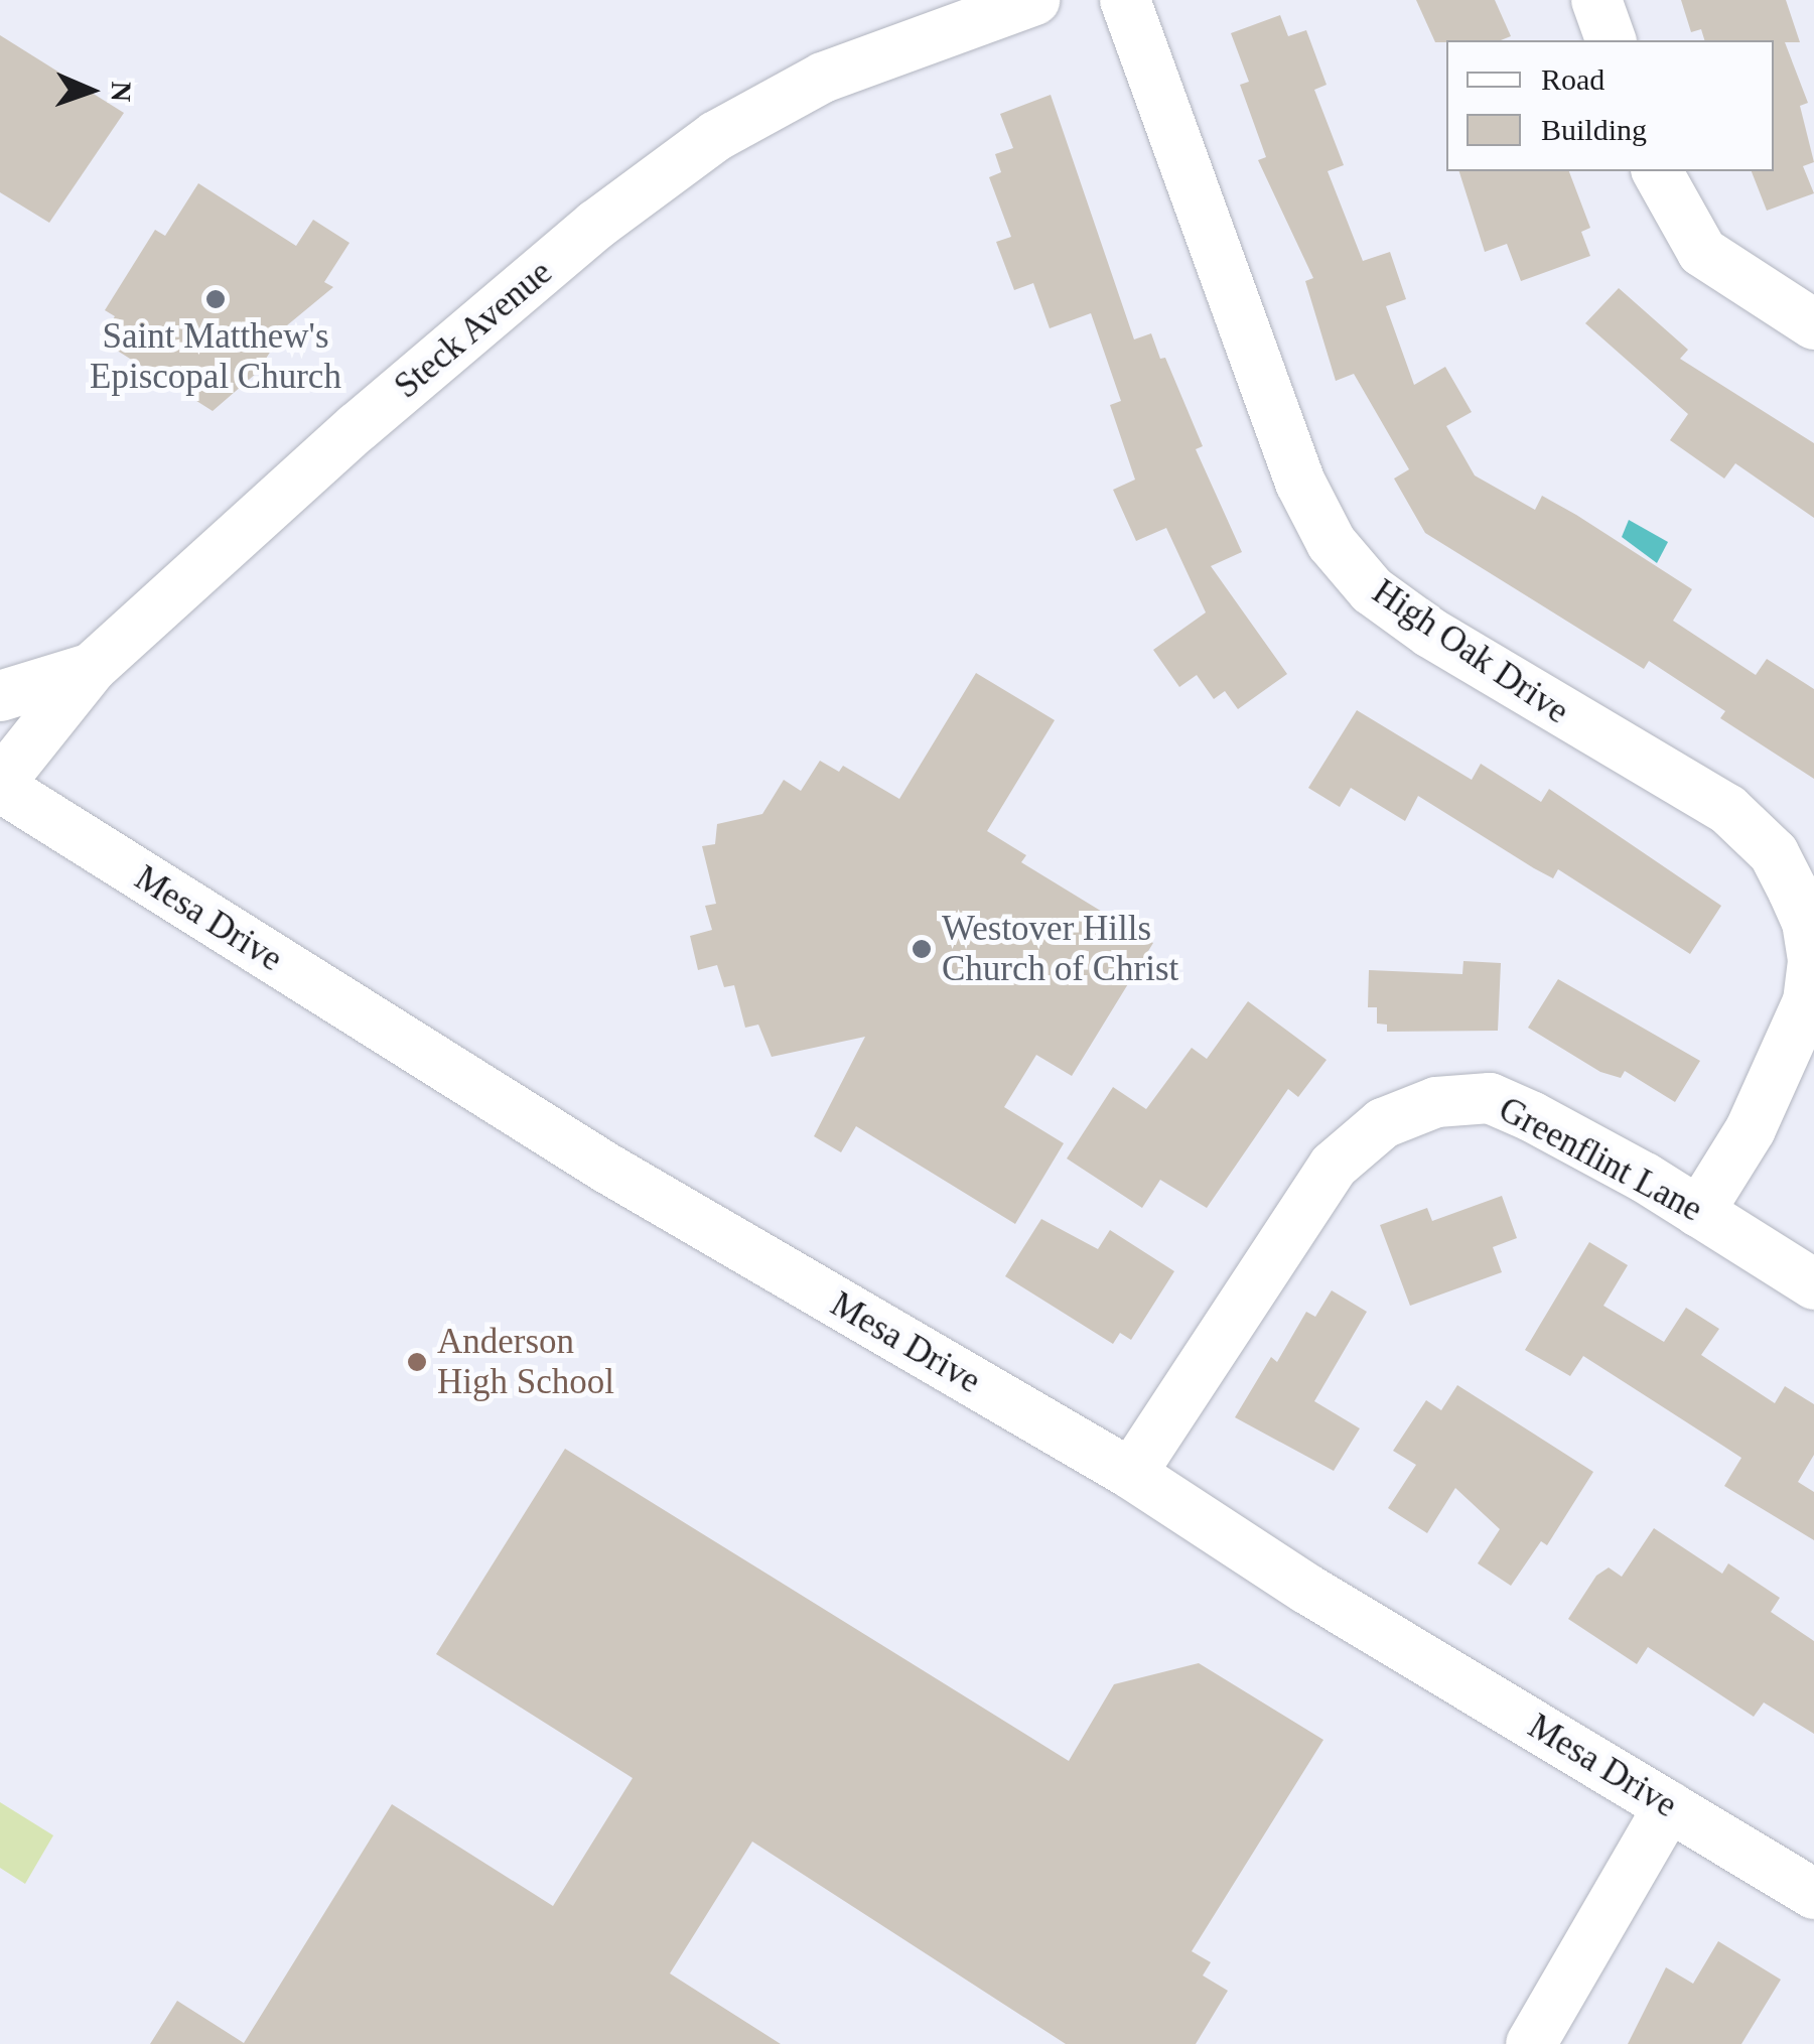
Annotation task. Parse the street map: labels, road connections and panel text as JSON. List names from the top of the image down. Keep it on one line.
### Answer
{"streets":{"street":["Steck Avenue","High Oak Drive","Mesa Drive","Greenflint Lane"]},"crossings":[["Steck Avenue","Mesa Drive"],["High Oak Drive","Greenflint Lane"],["Mesa Drive","Greenflint Lane"]],"places":["Saint Matthew's Episcopal Church","Westover Hills Church of Christ","Anderson High School"],"legend":["Road","Building"],"north":"right"}
